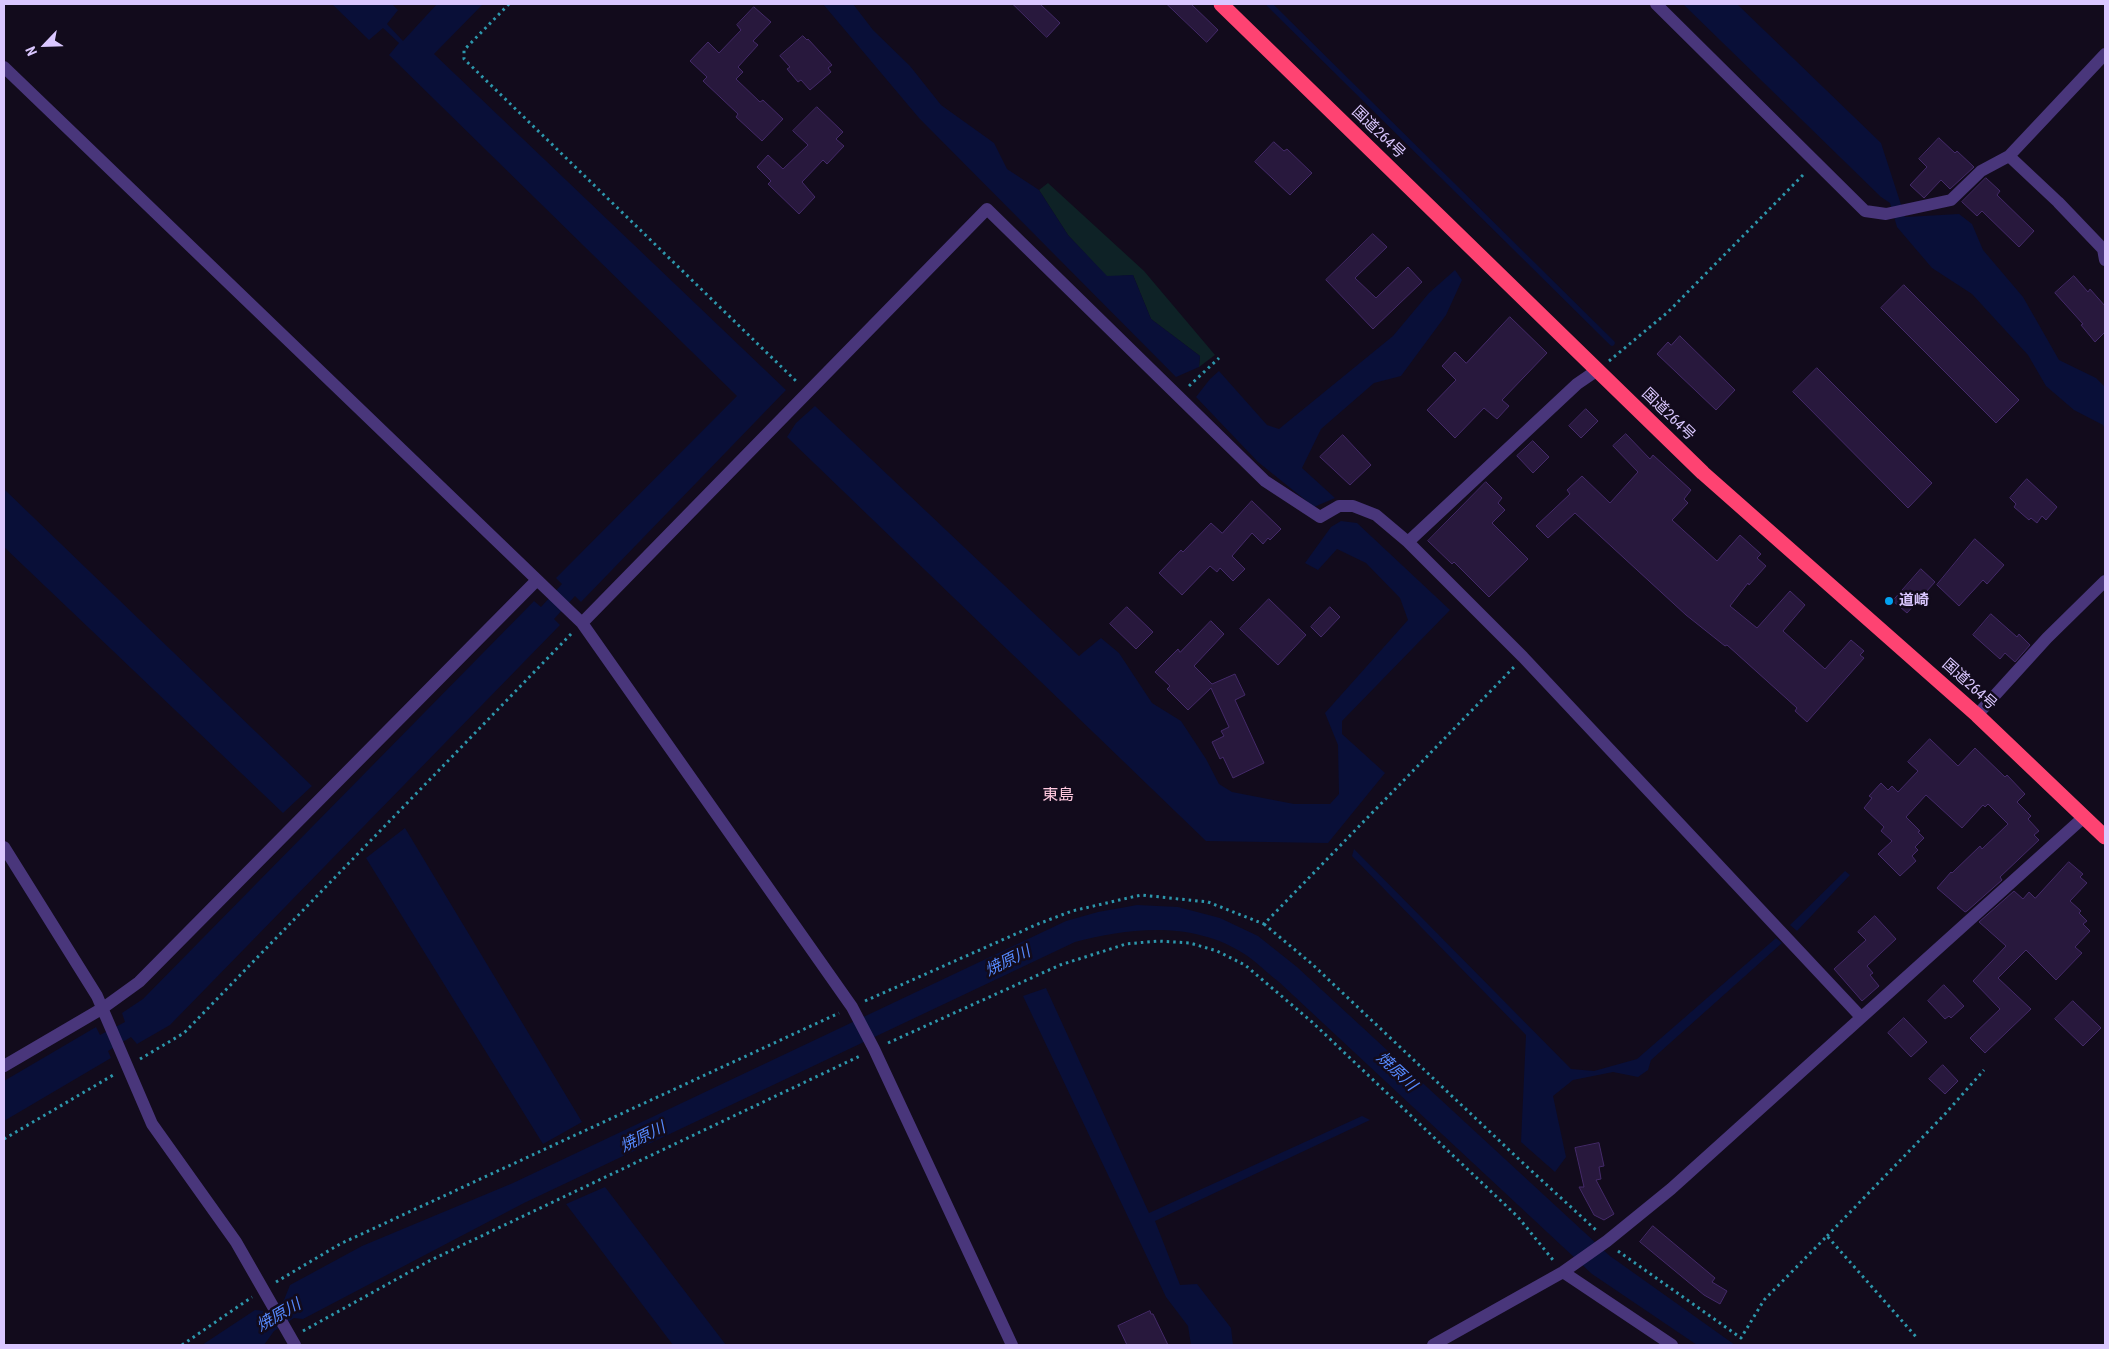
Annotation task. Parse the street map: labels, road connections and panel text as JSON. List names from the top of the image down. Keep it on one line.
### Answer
{"streets":{"highway":["国道264号"]},"districts":["東島"],"water":["焼原川"],"places":["道崎"],"north":"bottom left"}
